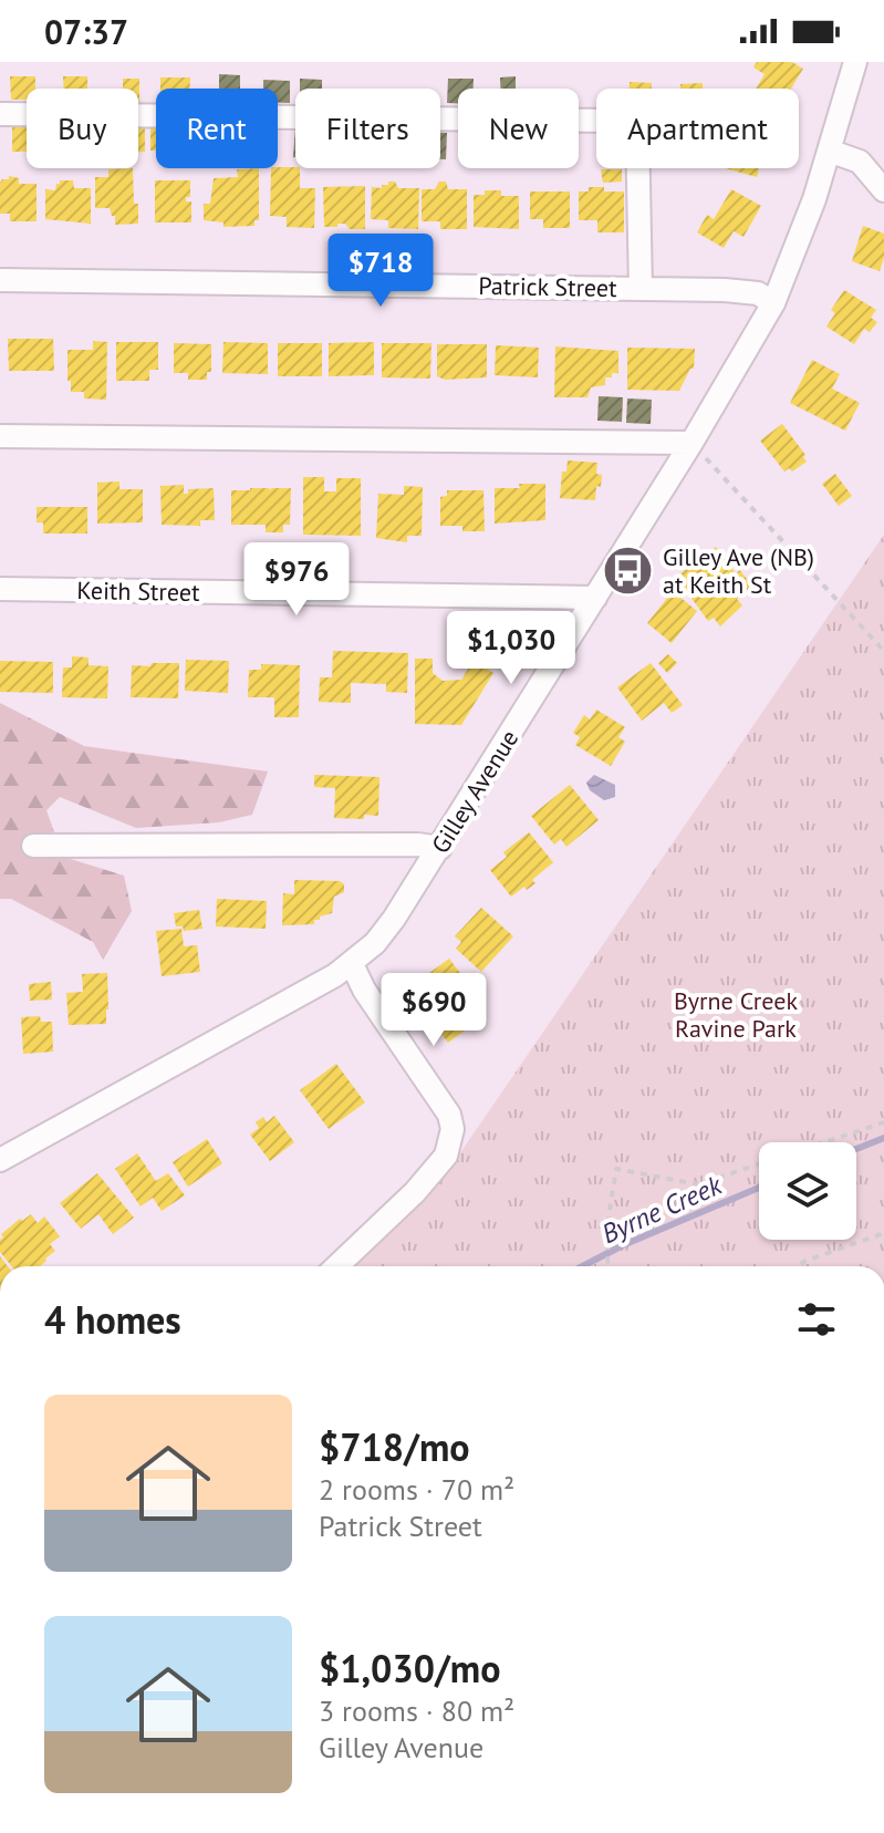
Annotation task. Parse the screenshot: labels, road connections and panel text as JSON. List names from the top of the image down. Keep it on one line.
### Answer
{"streets":{"street":["Patrick Street","Keith Street","Gilley Avenue"]},"crossings":[["Patrick Street","Gilley Avenue"],["Keith Street","Gilley Avenue"]],"water":["Byrne Creek"],"parks":["Byrne Creek Ravine Park"],"places":{"bus stop":["Gilley Ave (NB) at Keith St"]},"page":{"status":"07:37","chip":["Buy","Rent","Filters","New","Apartment"],"price":["$718","$976","$1,030","$690"],"heading":"4 homes","list":[{"name":"$718/mo","note":"2 rooms · 70 m² · Patrick Street"},{"name":"$1,030/mo","note":"3 rooms · 80 m² · Gilley Avenue"}]}}
